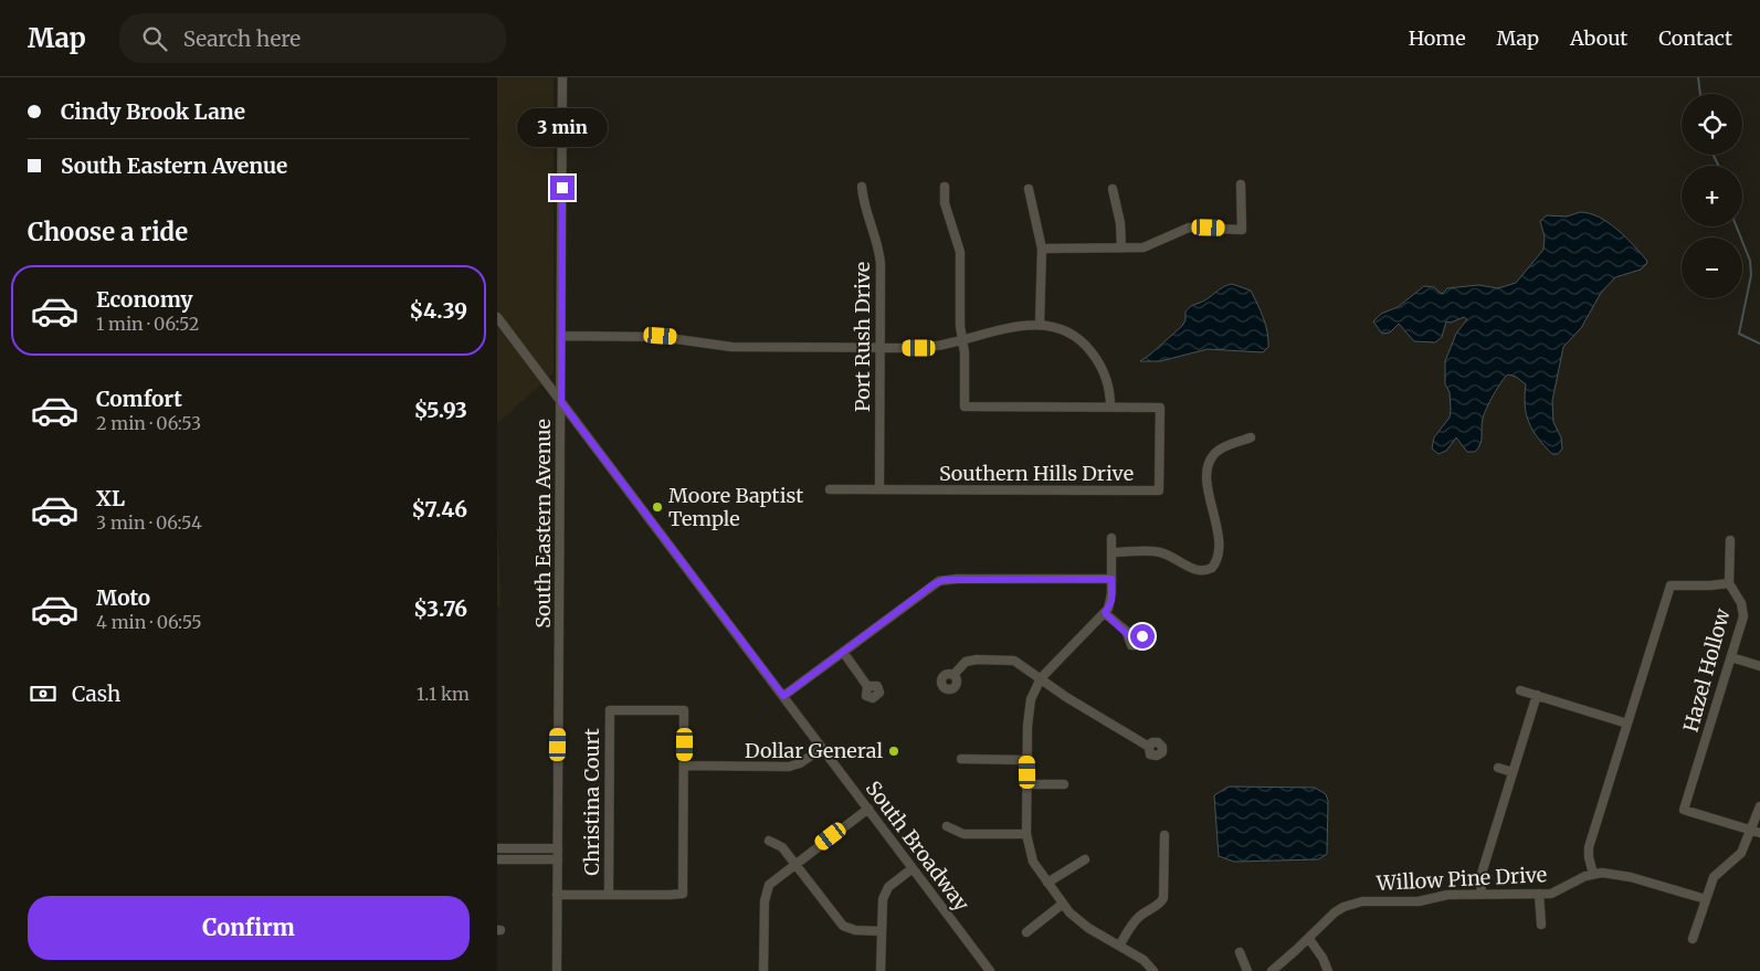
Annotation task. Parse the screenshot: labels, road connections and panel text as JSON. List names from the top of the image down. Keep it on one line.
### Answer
{"streets":{"street":["Port Rush Drive","Southern Hills Drive","South Eastern Avenue","Hazel Hollow","Christina Court","South Broadway","Willow Pine Drive"]},"crossings":[["Port Rush Drive","Southern Hills Drive"],["South Eastern Avenue","South Broadway"]],"places":["Moore Baptist Temple","Dollar General"],"page":{"header":"Map","search":"Search here","nav":["Home","Map","About","Contact"],"banner":["Cindy Brook Lane","South Eastern Avenue"],"map_buttons":["+","−"],"bubble":"3 min","heading":"Choose a ride","list":[{"name":"Economy","note":"1 min · 06:52","value":"$4.39"},{"name":"Comfort","note":"2 min · 06:53","value":"$5.93"},{"name":"XL","note":"3 min · 06:54","value":"$7.46"},{"name":"Moto","note":"4 min · 06:55","value":"$3.76"}],"pay":["Cash","1.1 km"],"buttons":"Confirm"}}
